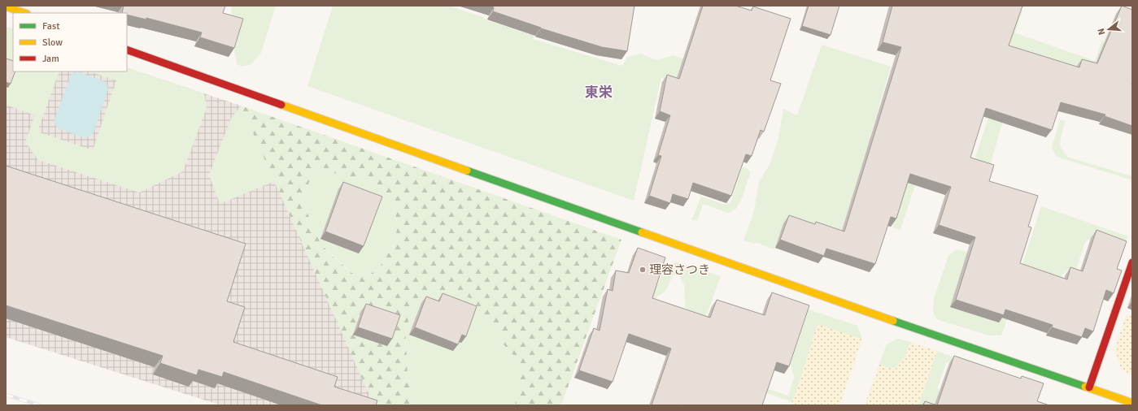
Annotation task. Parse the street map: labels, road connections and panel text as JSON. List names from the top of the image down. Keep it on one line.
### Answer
{"districts":["東栄"],"places":["理容さつき"],"legend":["Fast","Slow","Jam"],"north":"left"}
